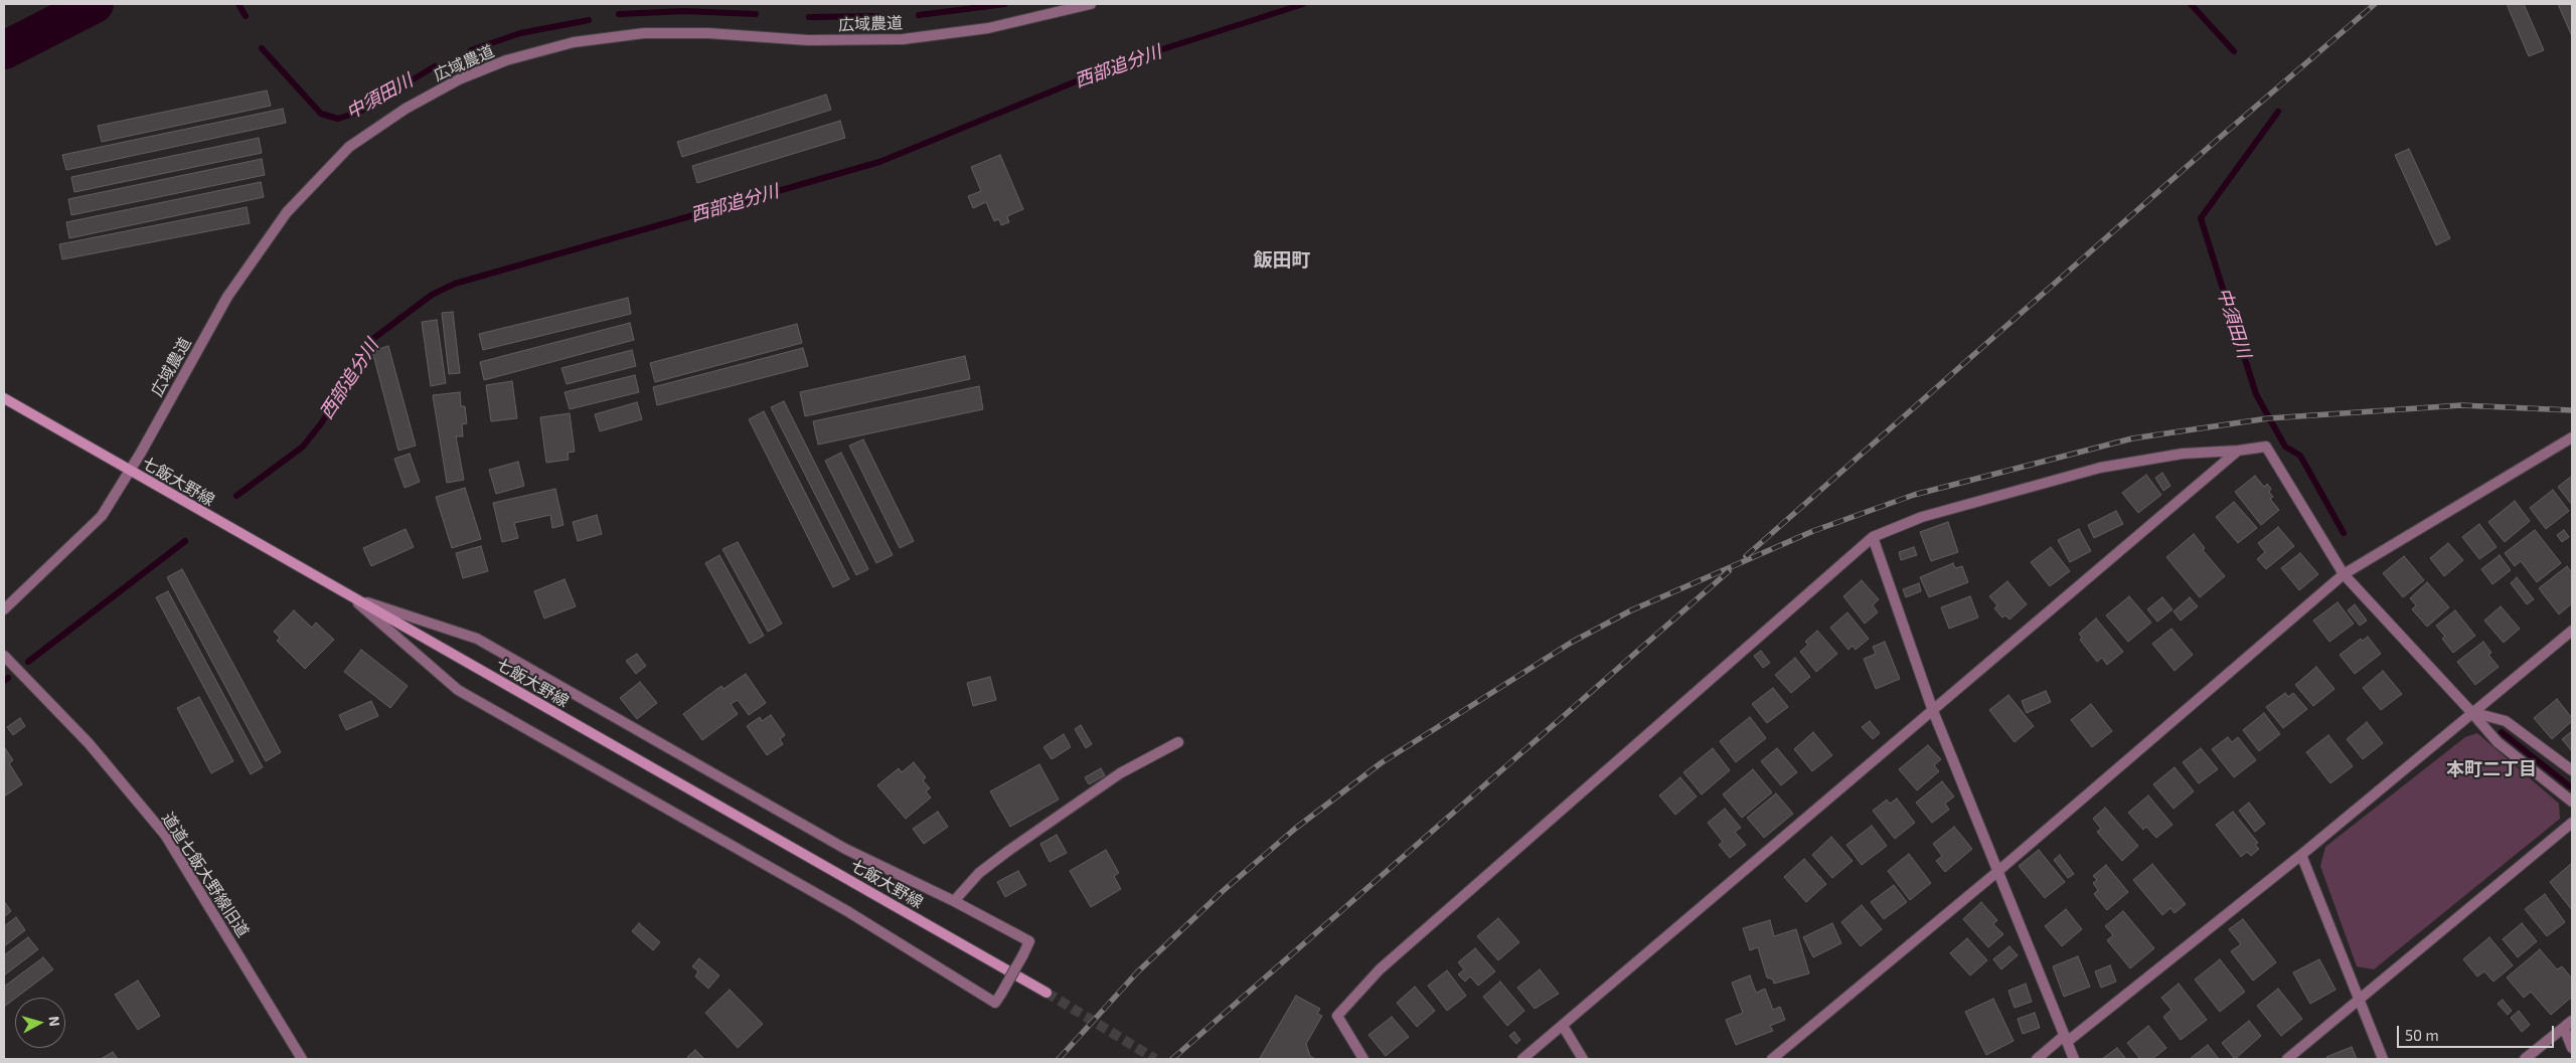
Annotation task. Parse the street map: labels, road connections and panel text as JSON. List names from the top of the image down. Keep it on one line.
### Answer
{"streets":{"main road":["七飯大野線"],"street":["広域農道","道道七飯大野線旧道"]},"crossings":[["広域農道","七飯大野線"]],"districts":["飯田町","本町二丁目"],"water":["西部追分川","中須田川"],"scale_bar":"50 m","north":"right"}
